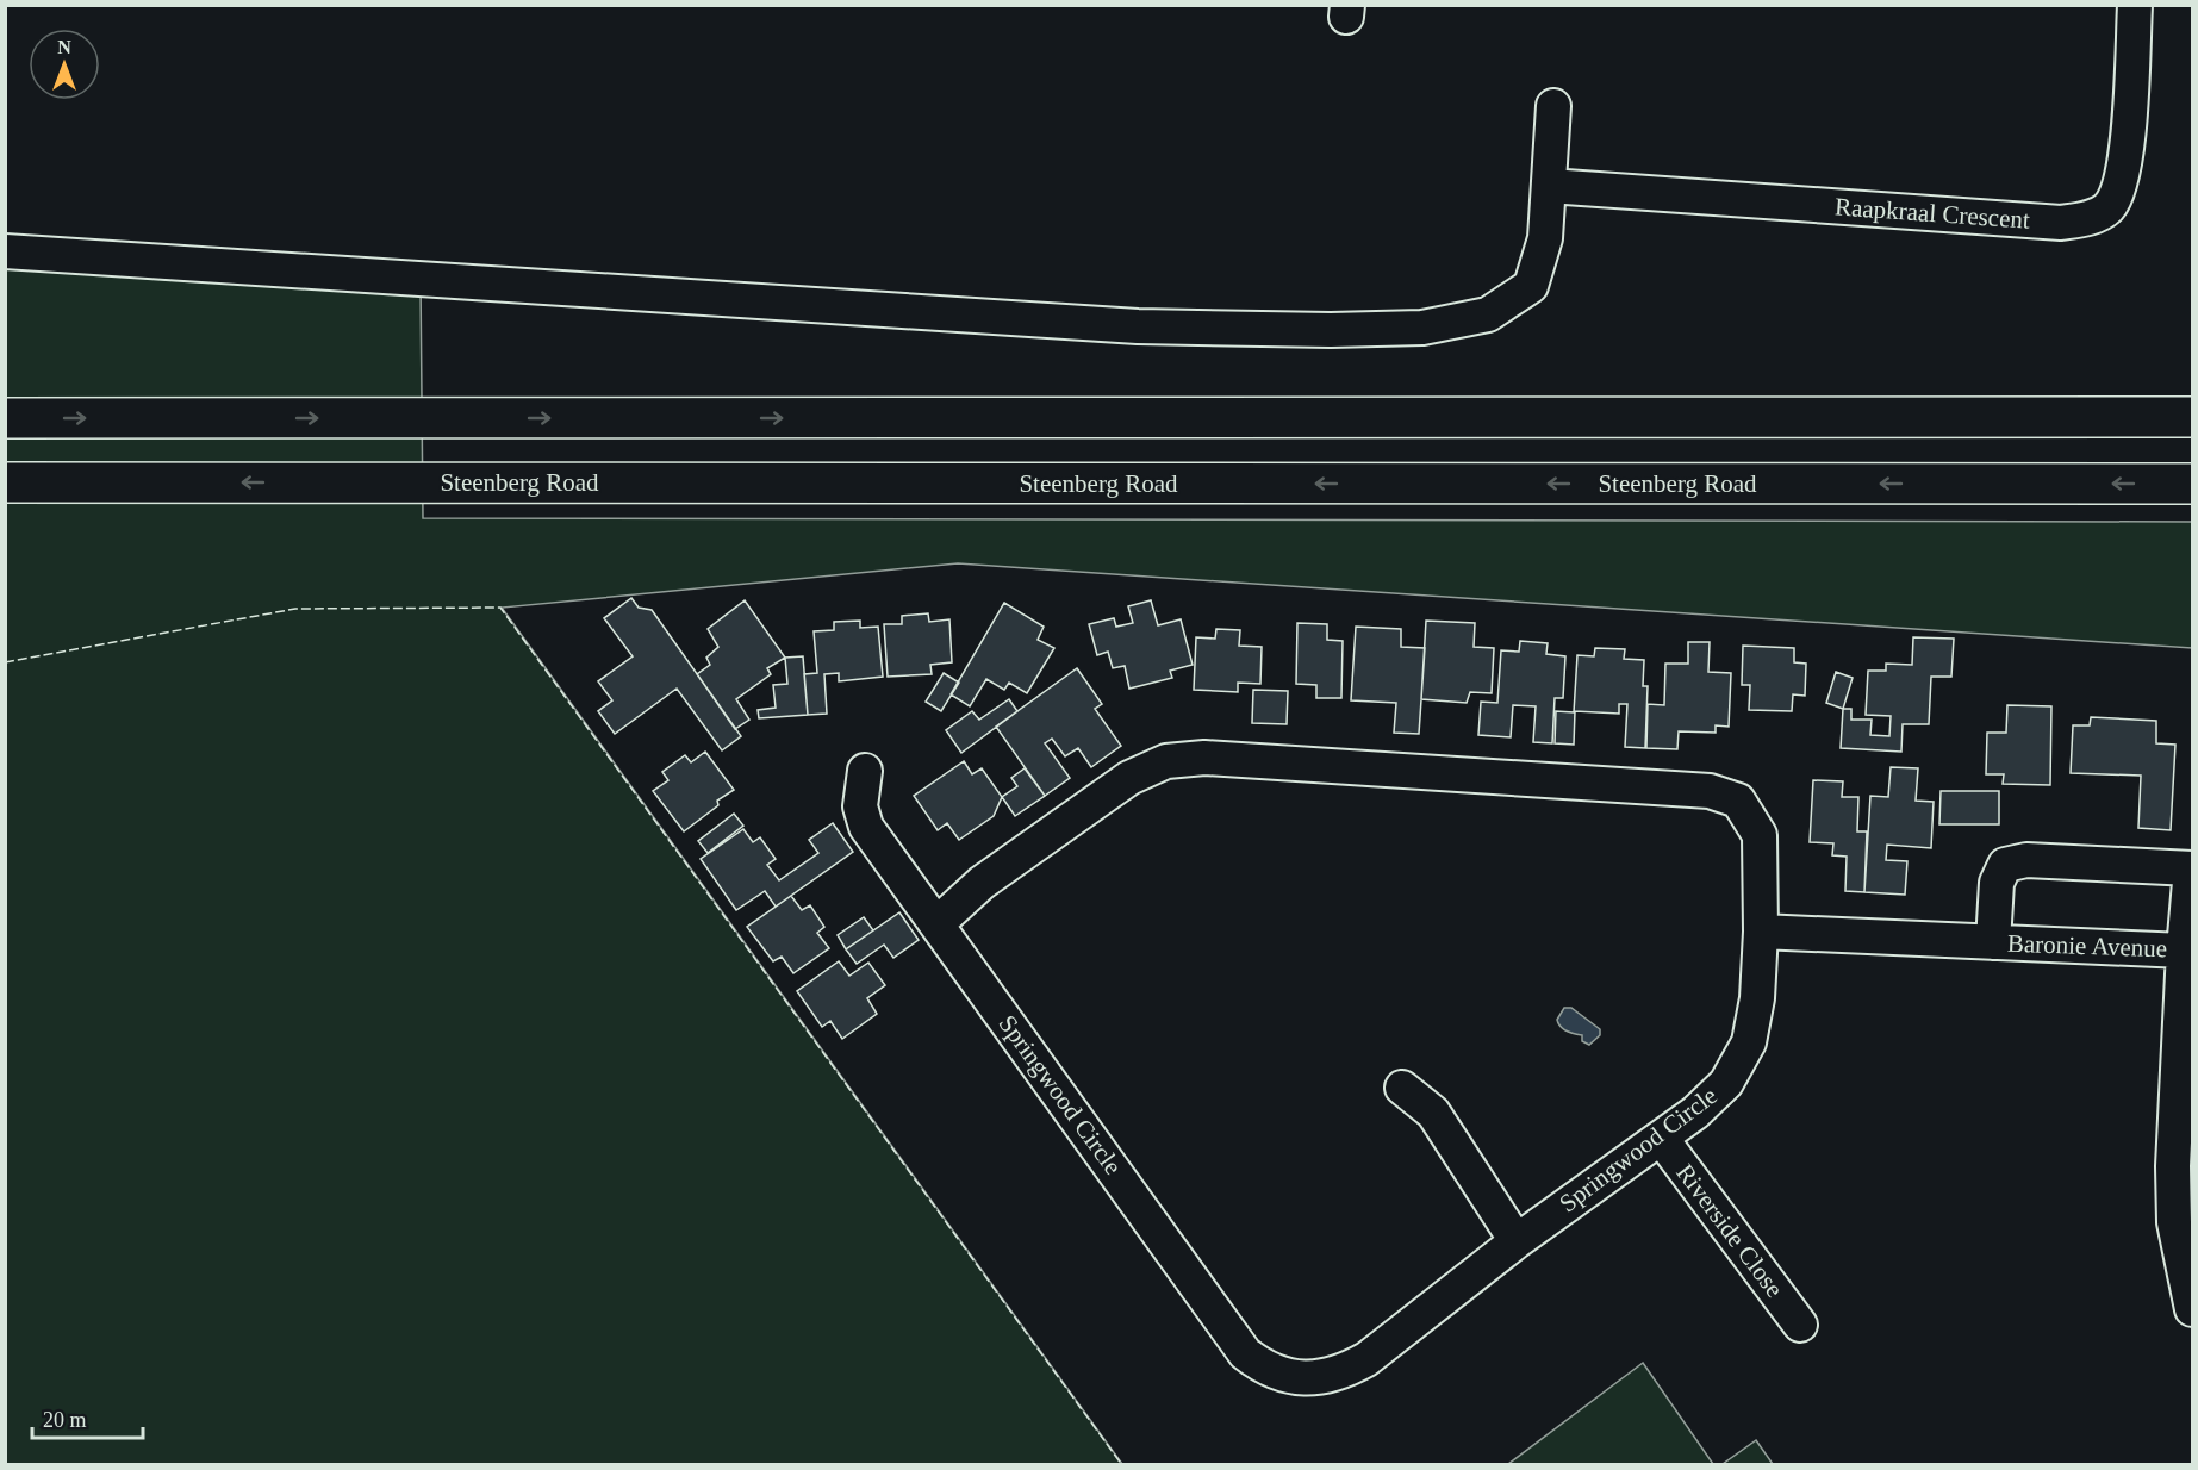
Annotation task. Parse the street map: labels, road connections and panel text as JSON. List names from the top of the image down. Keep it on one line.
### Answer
{"streets":{"main road":["Steenberg Road"],"street":["Raapkraal Crescent","Baronie Avenue","Springwood Circle","Riverside Close"]},"crossings":[["Baronie Avenue","Springwood Circle"],["Springwood Circle","Riverside Close"]],"scale_bar":"20 m","north":"top"}
